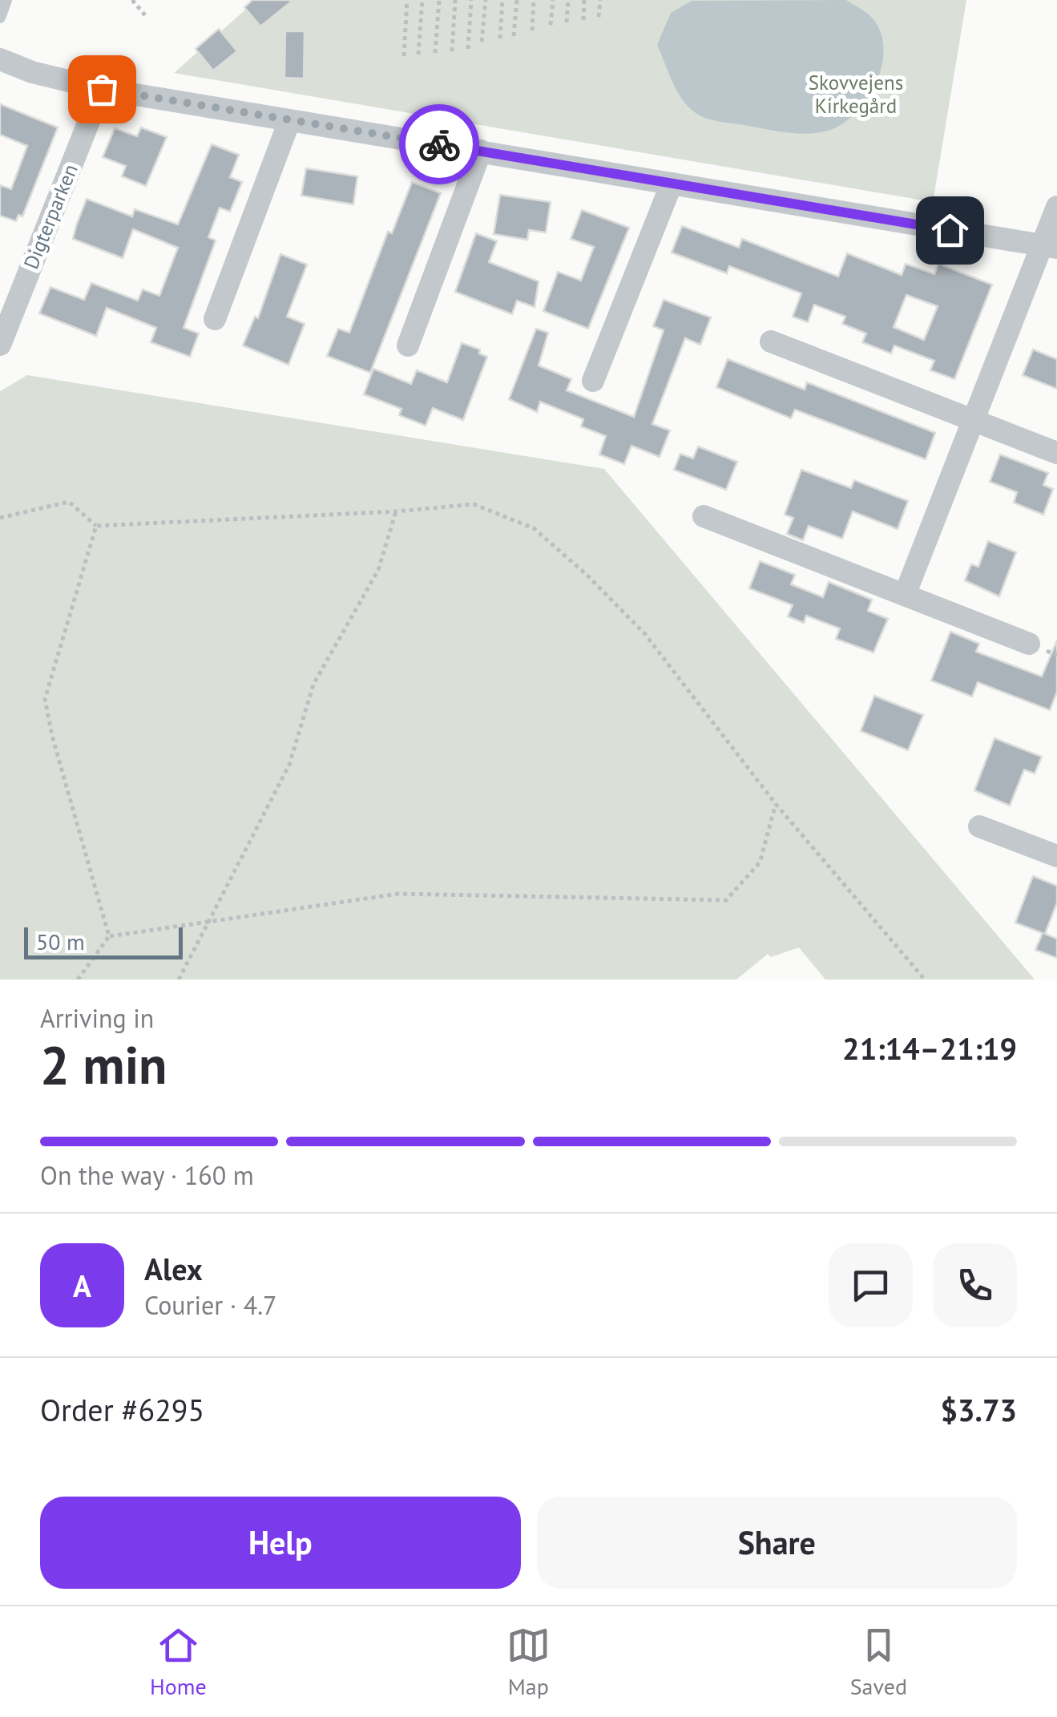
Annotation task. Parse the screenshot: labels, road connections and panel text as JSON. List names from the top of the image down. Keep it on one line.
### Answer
{"streets":{"street":["Digterparken"]},"parks":["Skovvejens Kirkegård"],"scale_bar":"50 m","page":{"scale":"50 m","heading":["2 min","Arriving in","21:14–21:19"],"panel":["Alex","Courier · 4.7","Order #6295","$3.73"],"bar":"On the way · 160 m","round":"A","buttons":["Help","Share"],"tabs":["Home","Map","Saved"]}}
